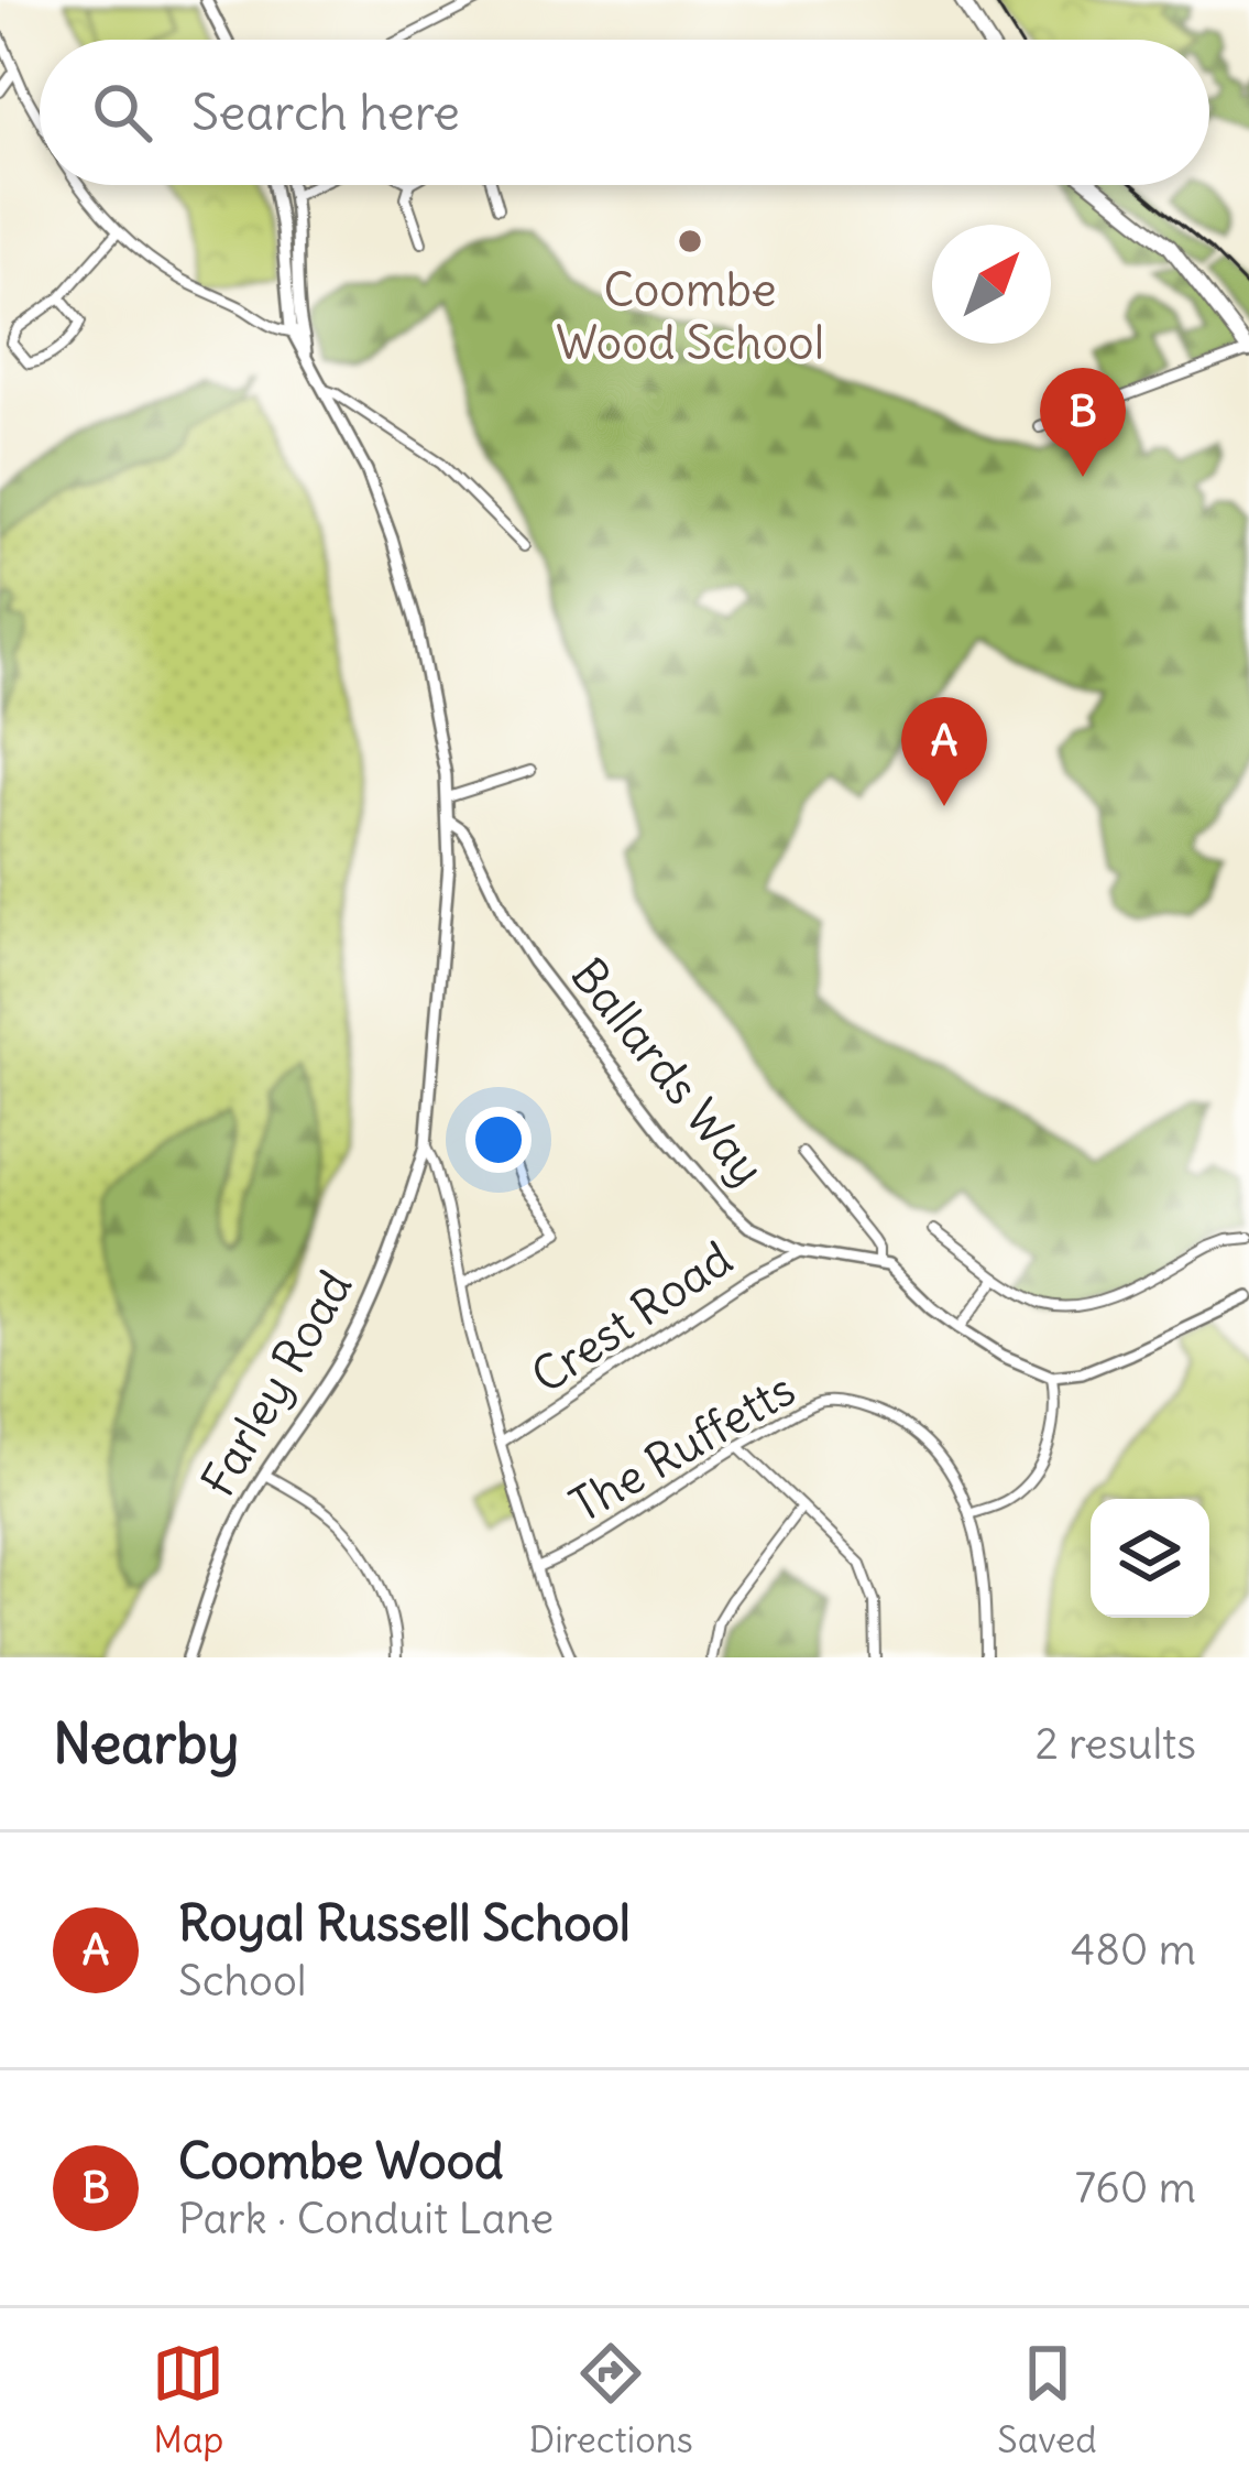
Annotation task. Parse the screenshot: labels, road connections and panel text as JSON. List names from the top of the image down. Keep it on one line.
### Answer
{"streets":{"street":["Ballards Way","Crest Road","Farley Road","The Ruffetts"]},"crossings":[["Ballards Way","Crest Road"],["Ballards Way","Farley Road"]],"places":["Coombe Wood School"],"north":"top right","page":{"search":"Search here","pins":["B","A"],"heading":["Nearby","2 results"],"list":[{"mark":"A","name":"Royal Russell School","note":"School","value":"480 m"},{"mark":"B","name":"Coombe Wood","note":"Park · Conduit Lane","value":"760 m"}],"nav":["Map","Directions","Saved"]}}
